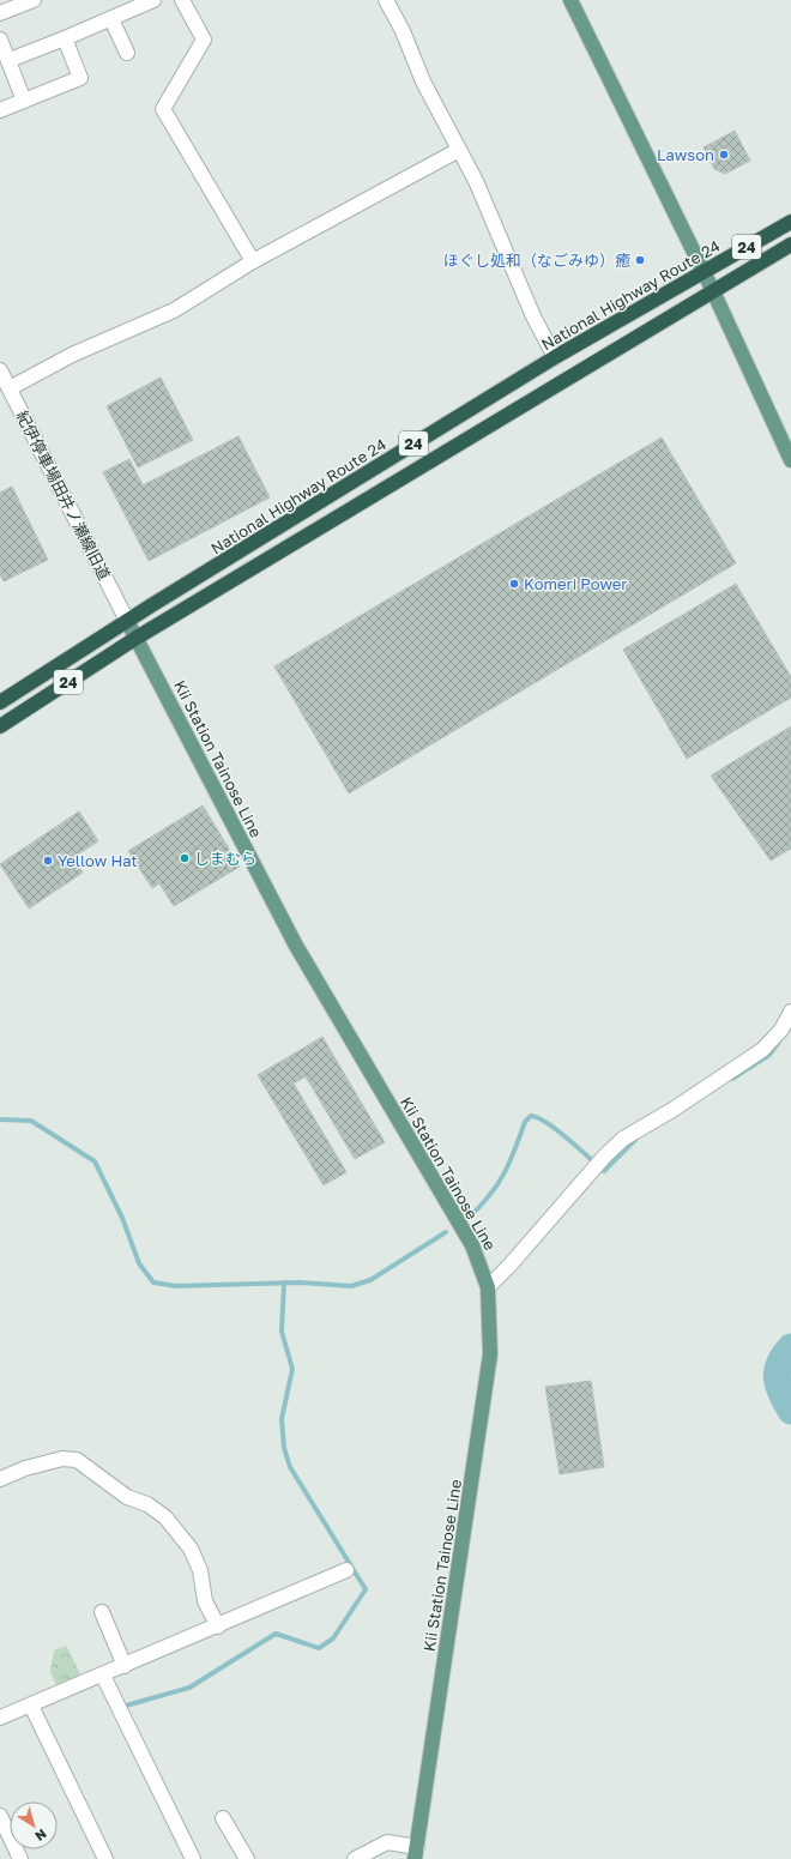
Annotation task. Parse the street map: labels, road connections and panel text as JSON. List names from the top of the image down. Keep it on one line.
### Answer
{"streets":{"highway":["24","National Highway Route 24"],"main road":["Kii Station Tainose Line"],"street":["紀伊停車場田井ノ瀬線旧道"]},"crossings":[["24","Kii Station Tainose Line"],["National Highway Route 24","紀伊停車場田井ノ瀬線旧道"],["National Highway Route 24","Kii Station Tainose Line"],["紀伊停車場田井ノ瀬線旧道","Kii Station Tainose Line"]],"places":["Lawson","ほぐし処和（なごみゆ）癒","Komeri Power","しまむら","Yellow Hat"],"north":"bottom right"}
